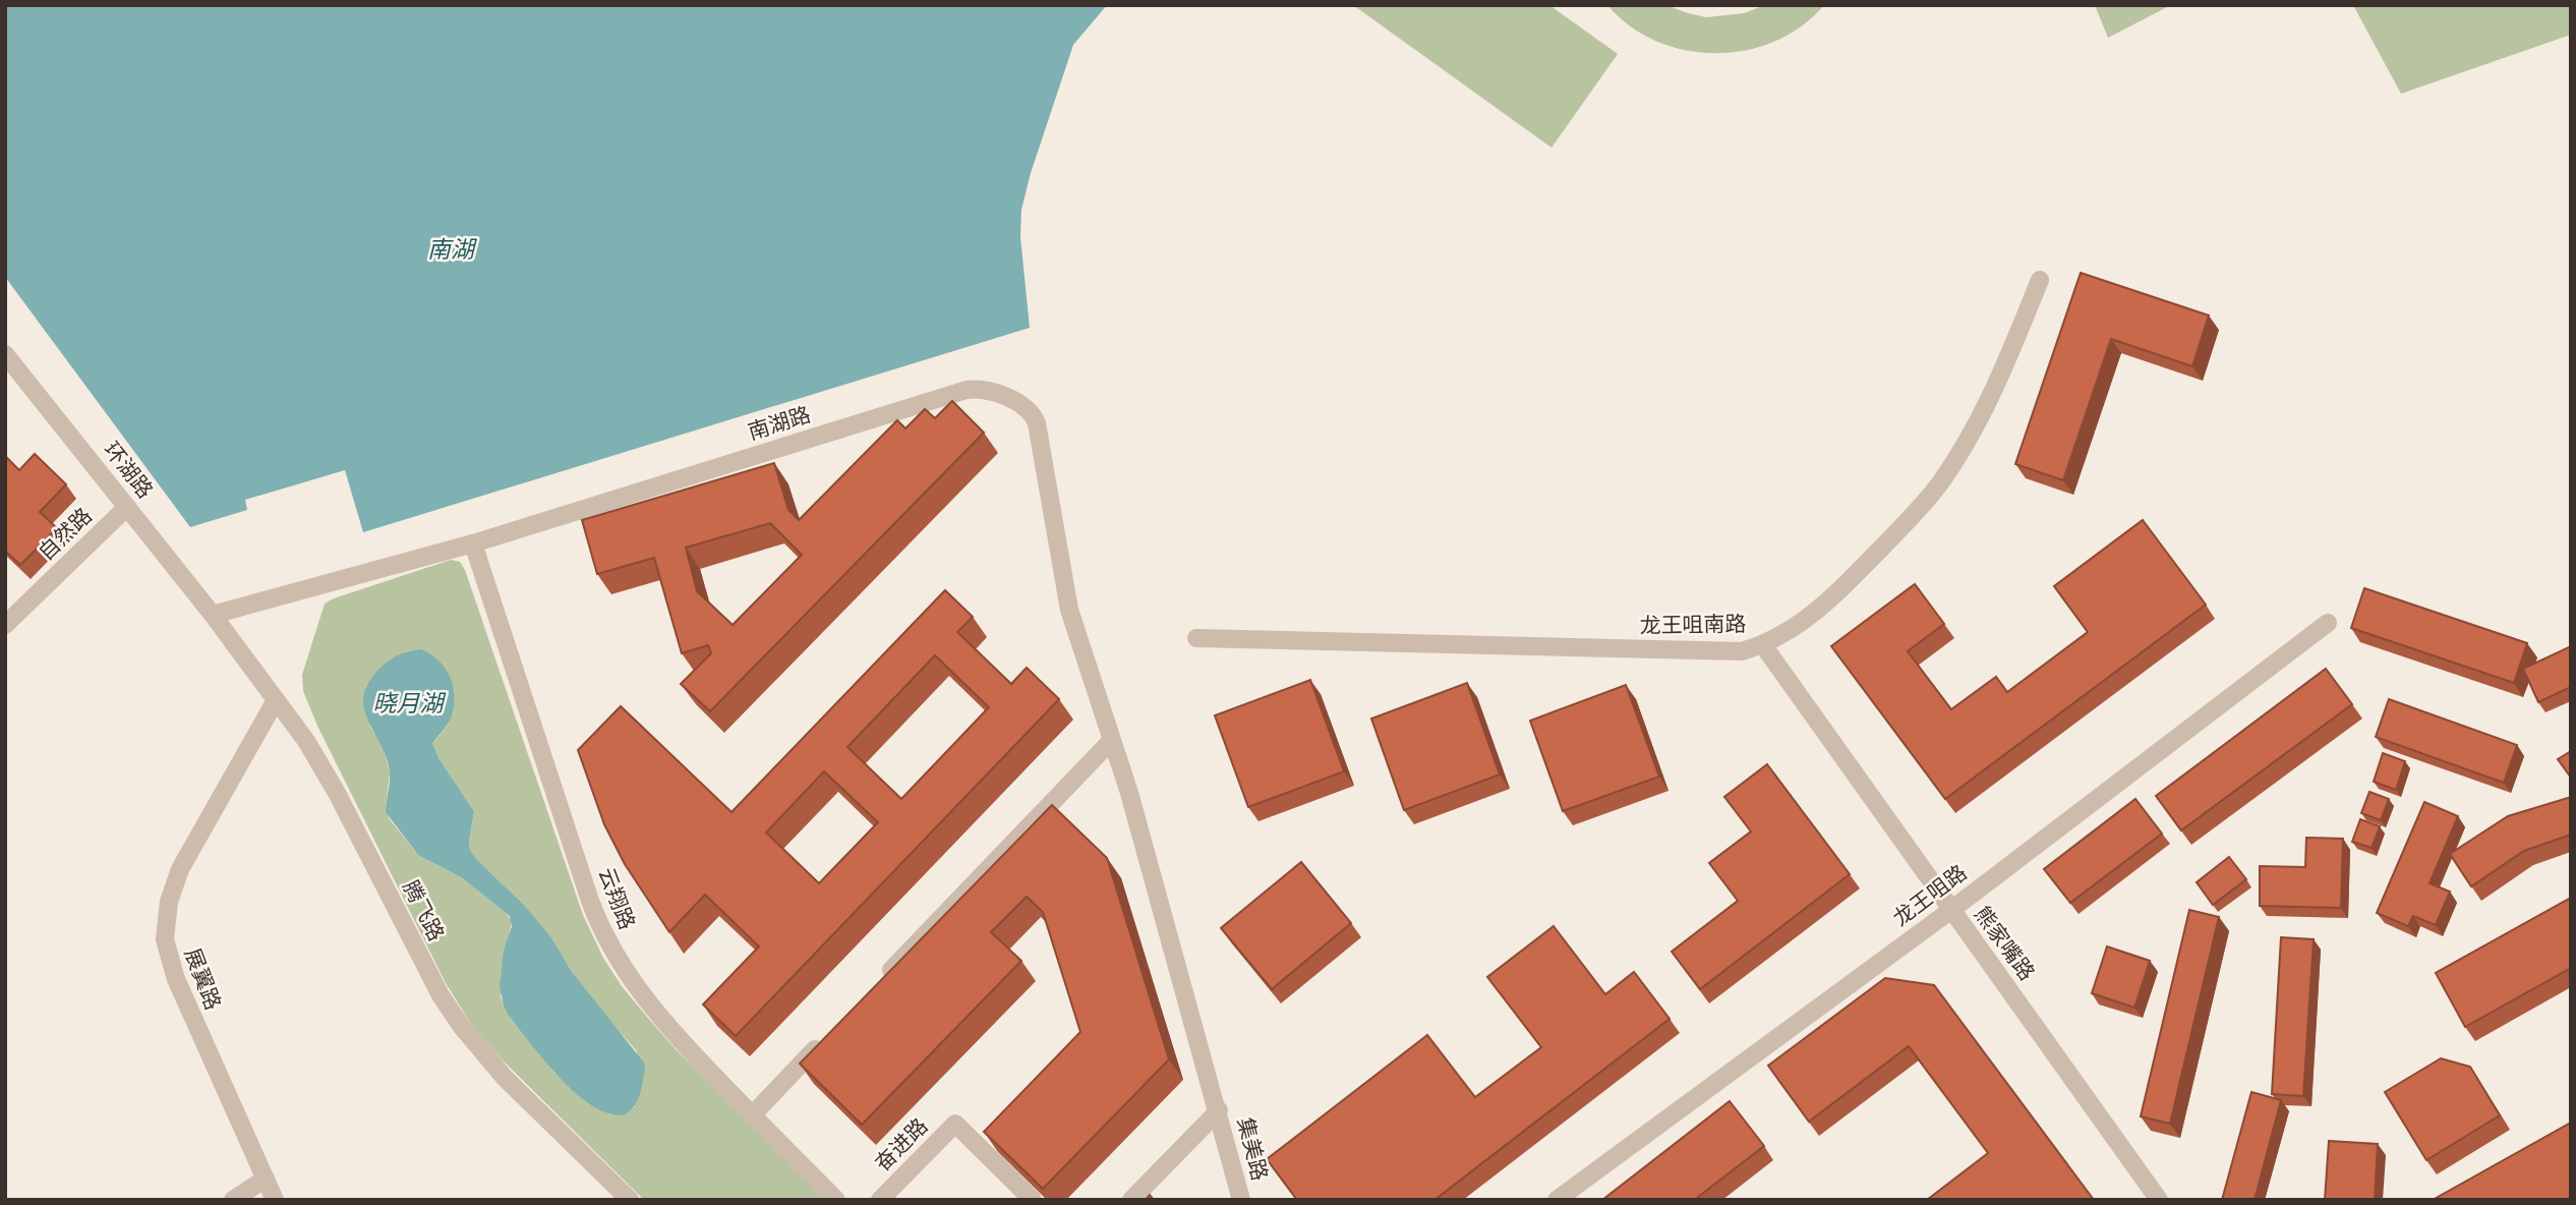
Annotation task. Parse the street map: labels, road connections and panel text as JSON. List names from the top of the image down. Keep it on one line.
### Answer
{"streets":{"street":["南湖路","环湖路","自然路","龙王咀南路","龙王咀路","云翔路","腾飞路","熊家嘴路","展翼路","奋进路","集美路"]},"crossings":[["南湖路","环湖路"],["南湖路","云翔路"],["南湖路","腾飞路"],["南湖路","集美路"],["环湖路","自然路"],["环湖路","腾飞路"],["龙王咀南路","熊家嘴路"],["龙王咀路","熊家嘴路"],["腾飞路","展翼路"]],"water":["南湖","晓月湖"]}
